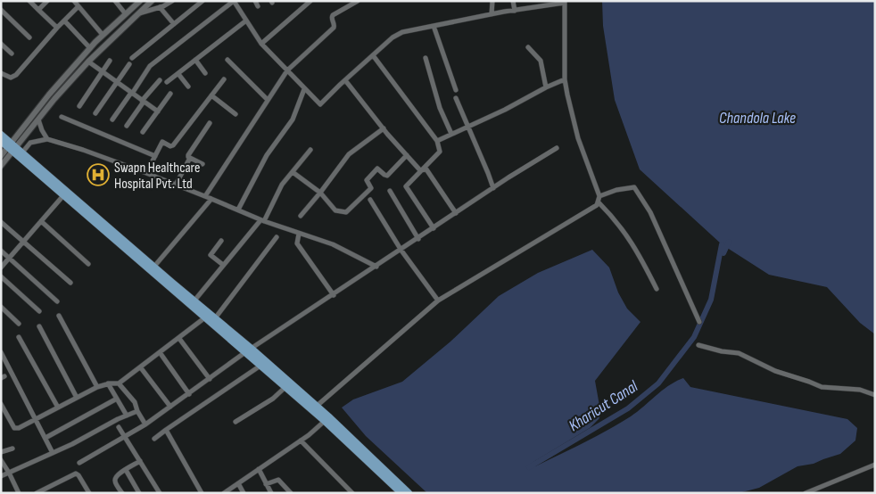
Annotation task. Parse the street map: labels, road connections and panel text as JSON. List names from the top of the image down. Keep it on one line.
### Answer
{"water":["Chandola Lake","Kharicut Canal"],"places":{"hospital":["Swapn Healthcare Hospital Pvt. Ltd"]}}
